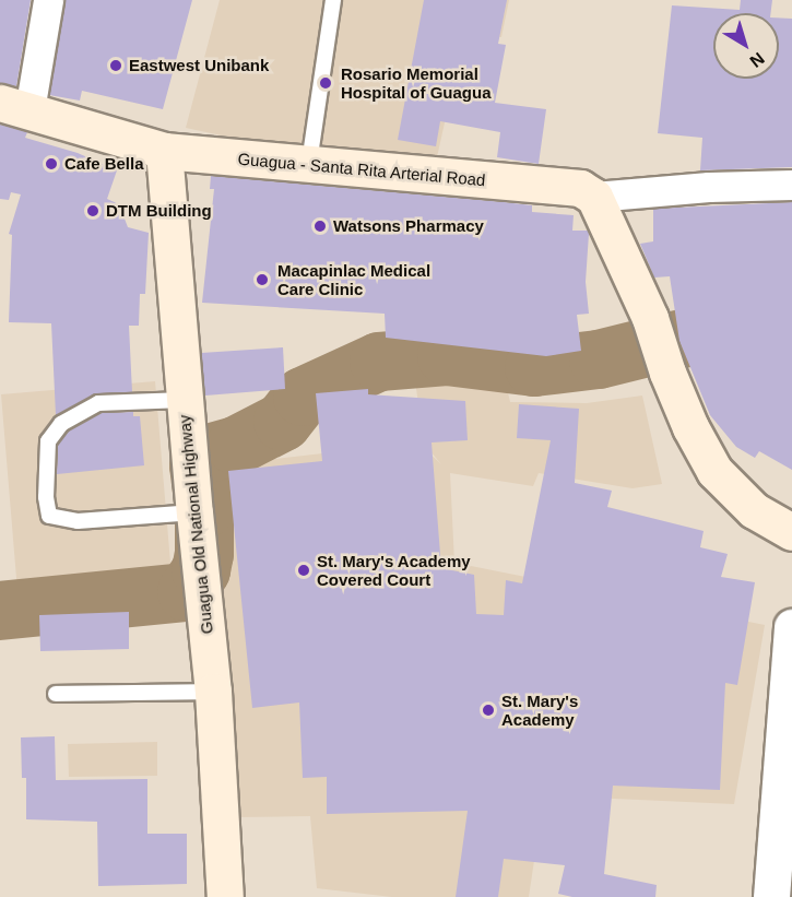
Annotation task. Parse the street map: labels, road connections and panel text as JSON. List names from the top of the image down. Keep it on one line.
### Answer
{"streets":{"main road":["Guagua - Santa Rita Arterial Road","Guagua Old National Highway"]},"crossings":[["Guagua - Santa Rita Arterial Road","Guagua Old National Highway"]],"places":["Eastwest Unibank","Rosario Memorial Hospital of Guagua","Cafe Bella","DTM Building","Watsons Pharmacy","Macapinlac Medical Care Clinic","St. Mary's Academy Covered Court","St. Mary's Academy"],"north":"bottom right"}
